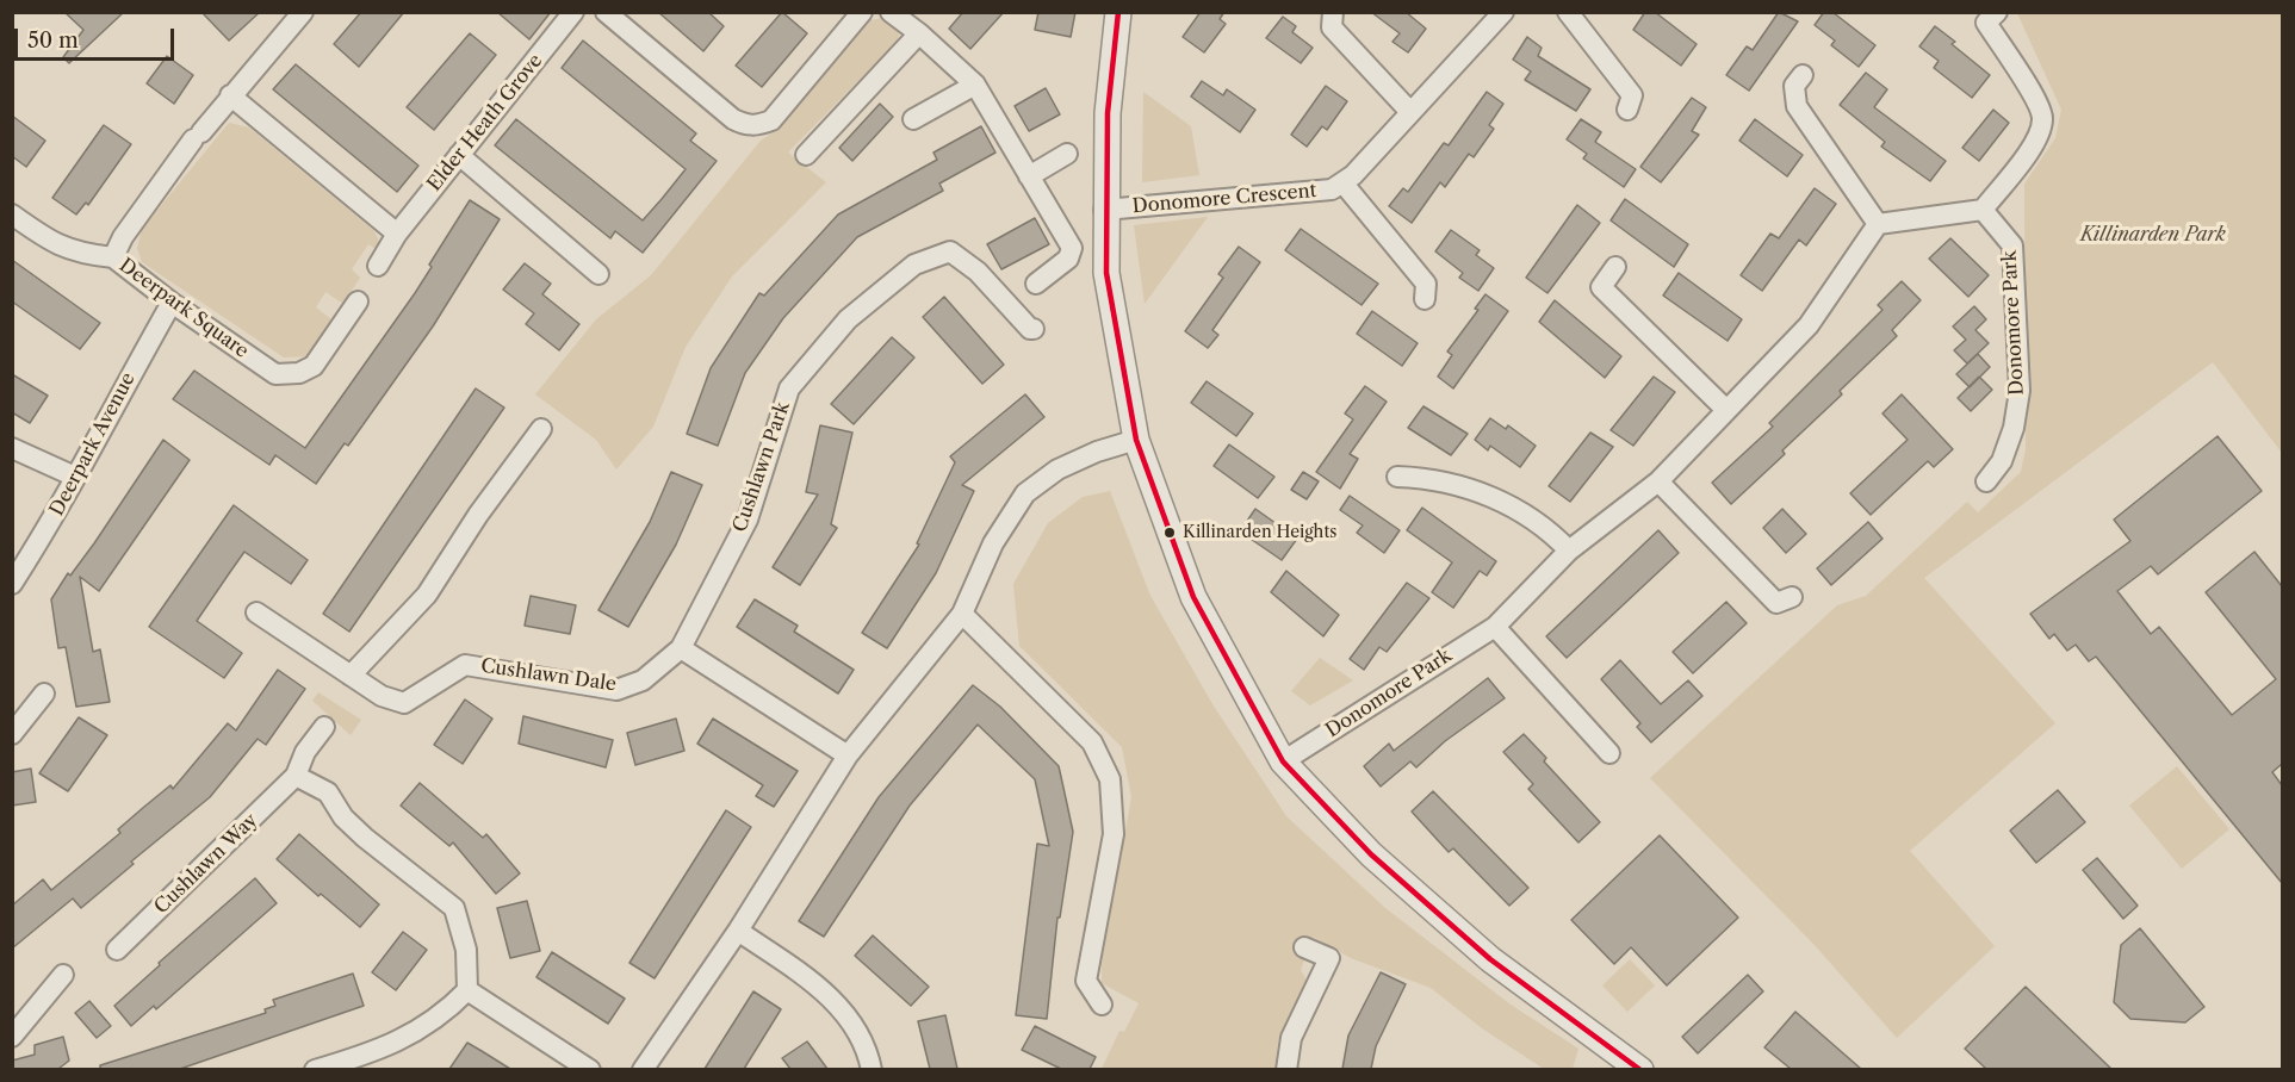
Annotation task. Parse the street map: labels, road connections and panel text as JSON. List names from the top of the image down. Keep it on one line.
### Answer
{"streets":{"street":["Elder Heath Grove","Donomore Crescent","Deerpark Square","Donomore Park","Deerpark Avenue","Cushlawn Park","Cushlawn Dale","Cushlawn Way"]},"crossings":[["Deerpark Square","Deerpark Avenue"],["Cushlawn Park","Cushlawn Dale"]],"parks":["Killinarden Park"],"places":["Killinarden Heights"],"scale_bar":"50 m"}
